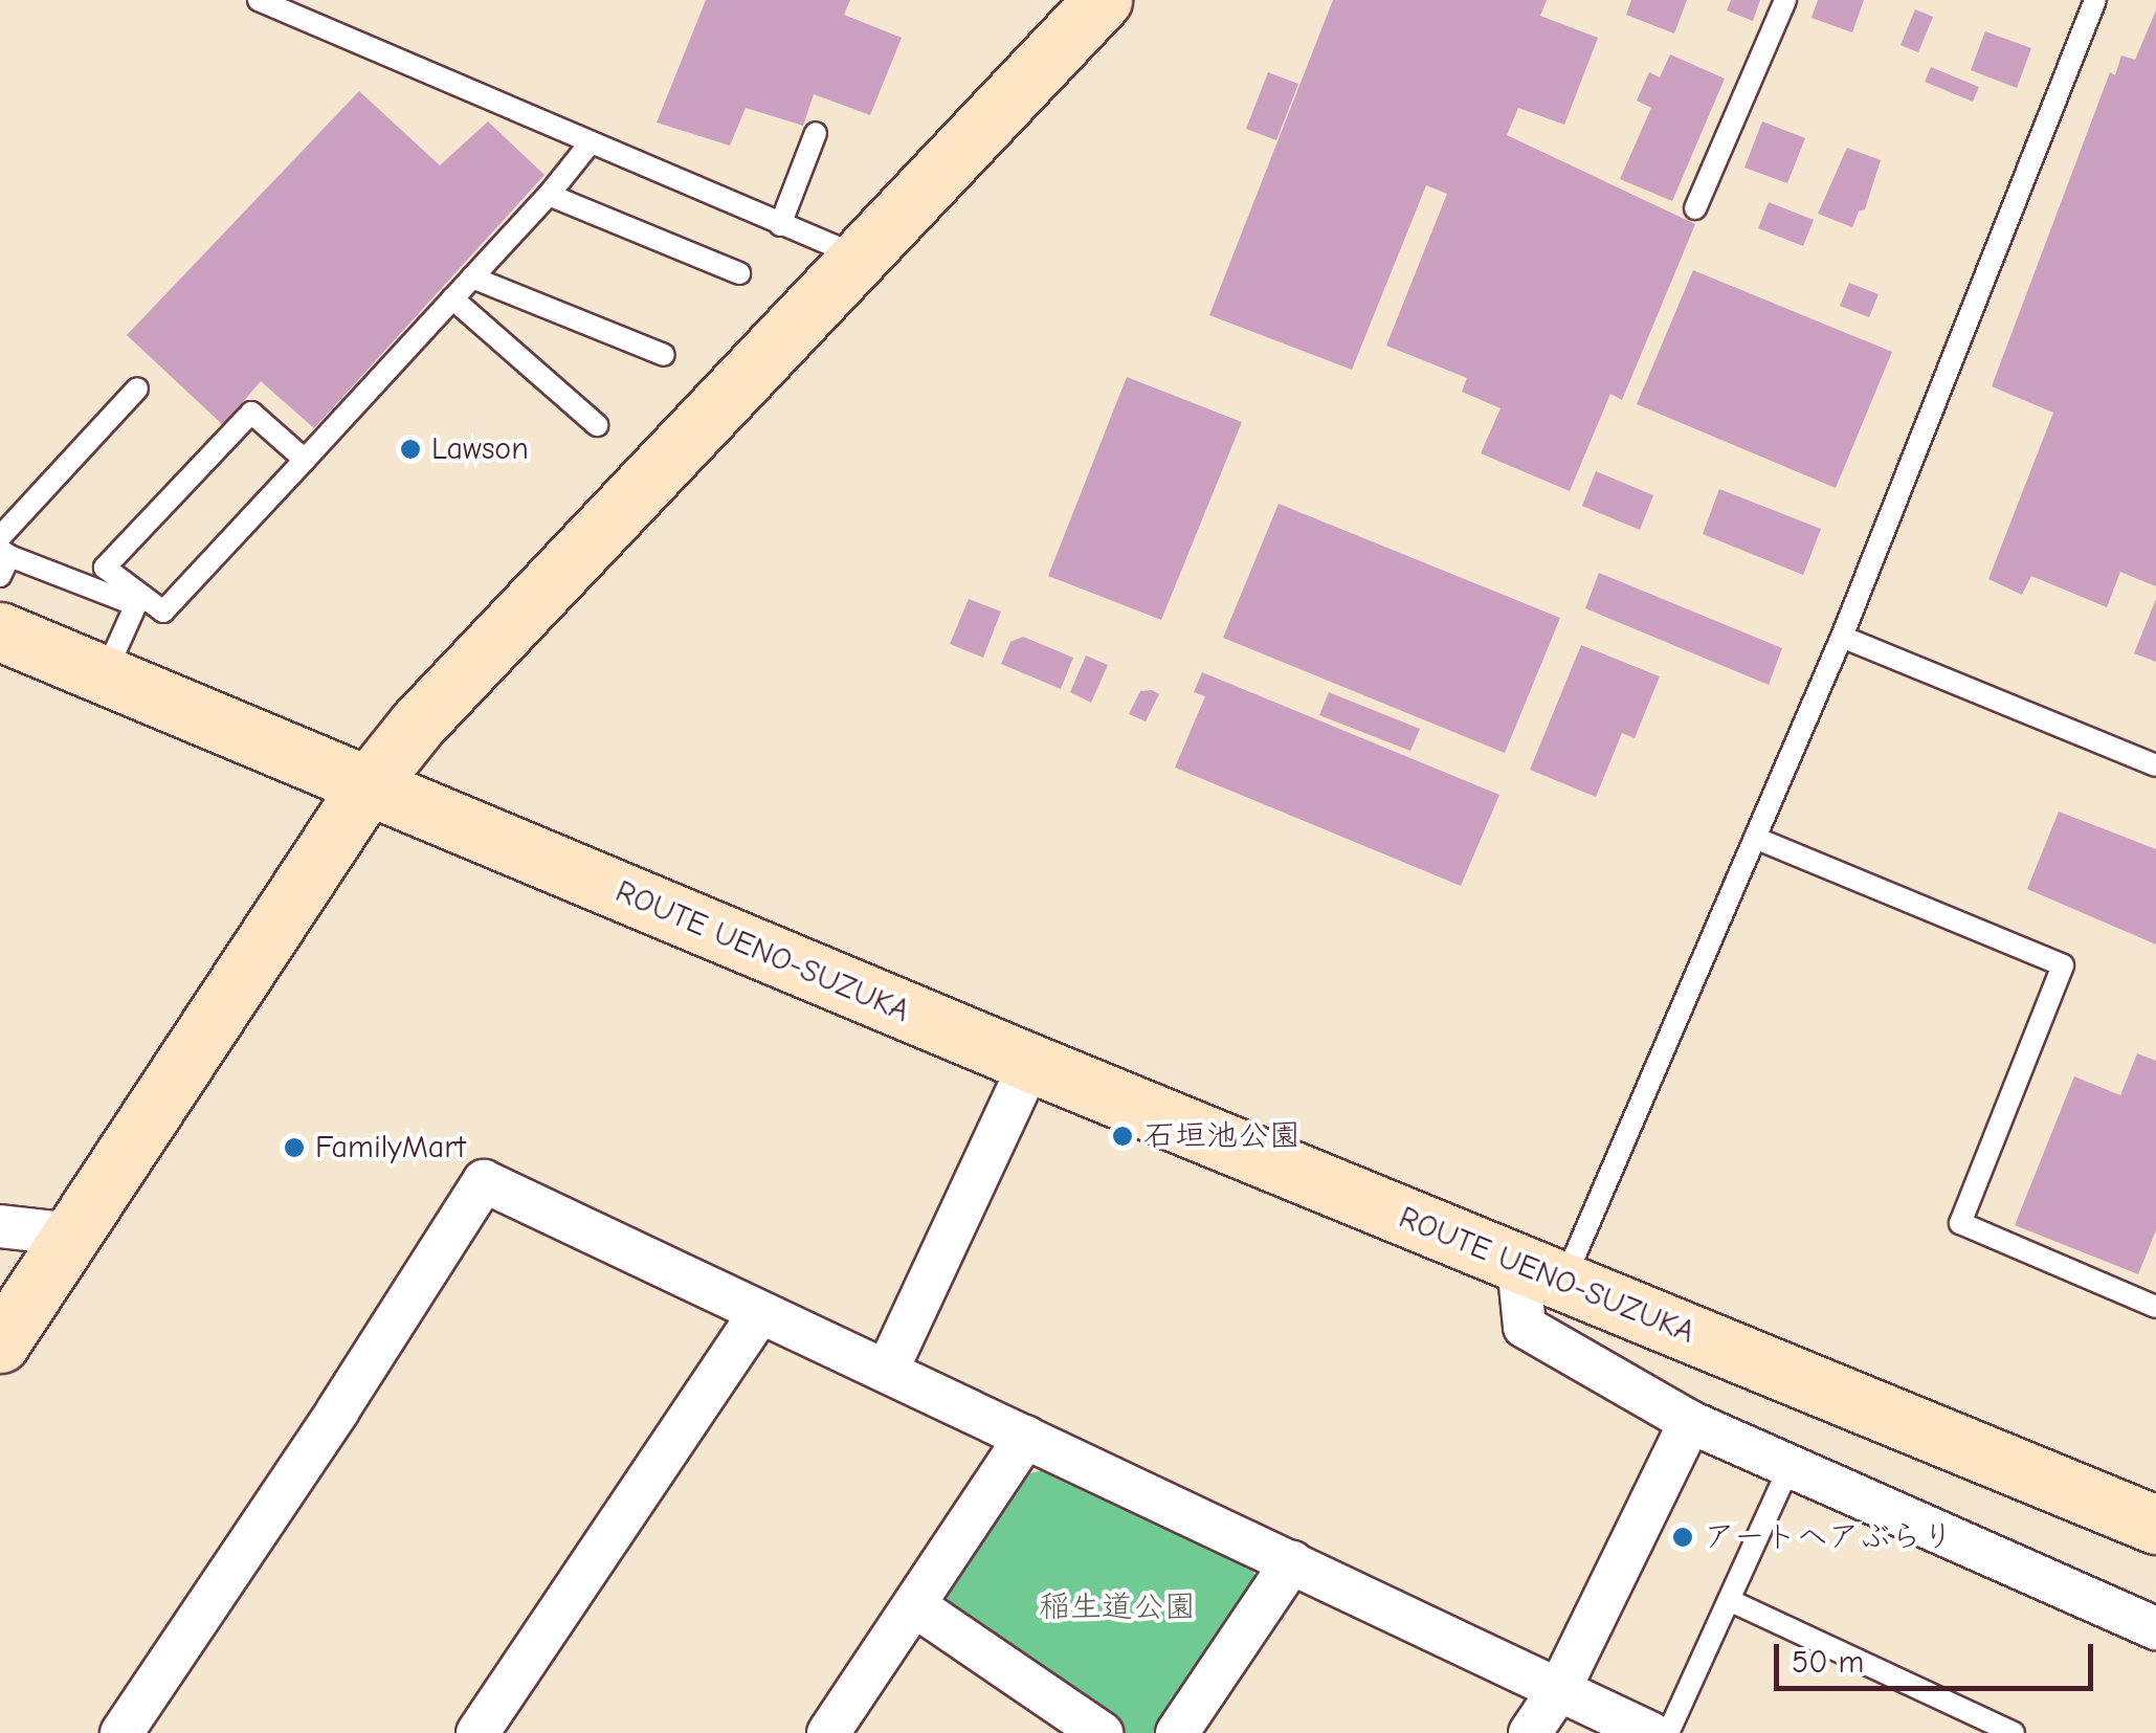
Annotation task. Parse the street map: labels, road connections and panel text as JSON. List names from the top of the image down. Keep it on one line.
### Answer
{"streets":{"main road":["ROUTE UENO-SUZUKA"]},"parks":["稲生道公園"],"places":["Lawson","石垣池公園","FamilyMart","アートヘアぶらり"],"scale_bar":"50 m"}
